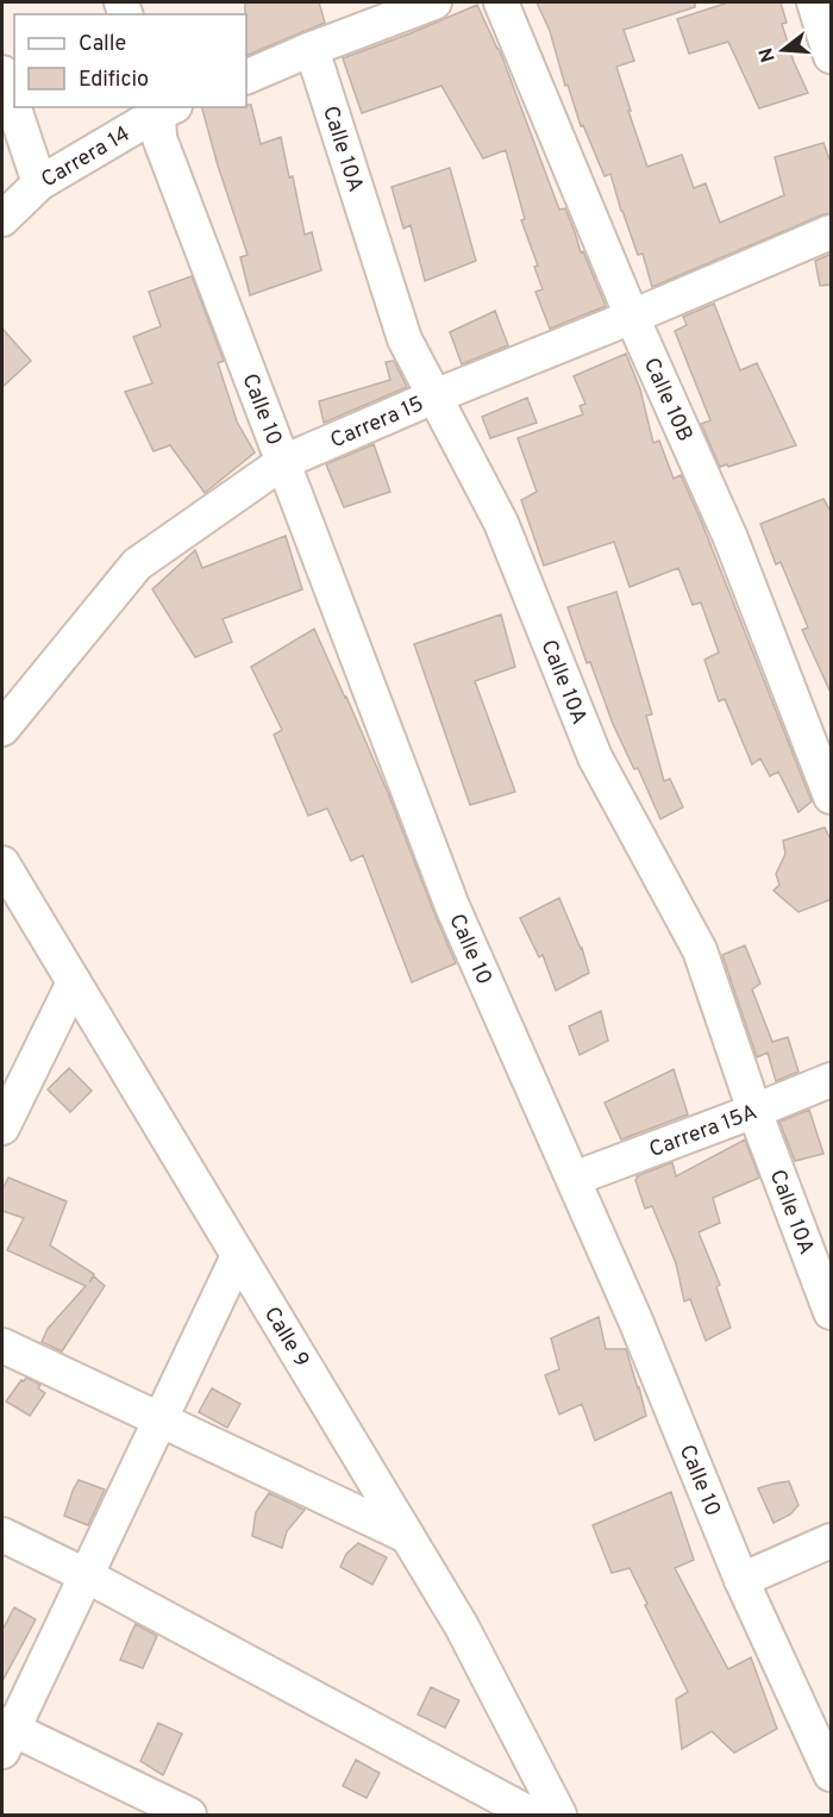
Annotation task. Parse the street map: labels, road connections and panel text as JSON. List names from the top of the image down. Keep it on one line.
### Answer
{"streets":{"street":["Calle 10A","Carrera 14","Calle 10B","Calle 10","Carrera 15","Carrera 15A","Calle 9"]},"crossings":[["Calle 10A","Carrera 15"],["Calle 10A","Carrera 15A"],["Carrera 14","Calle 10"],["Calle 10B","Carrera 15"],["Calle 10","Carrera 15"],["Calle 10","Carrera 15A"]],"legend":["Calle","Edificio"],"north":"left"}
